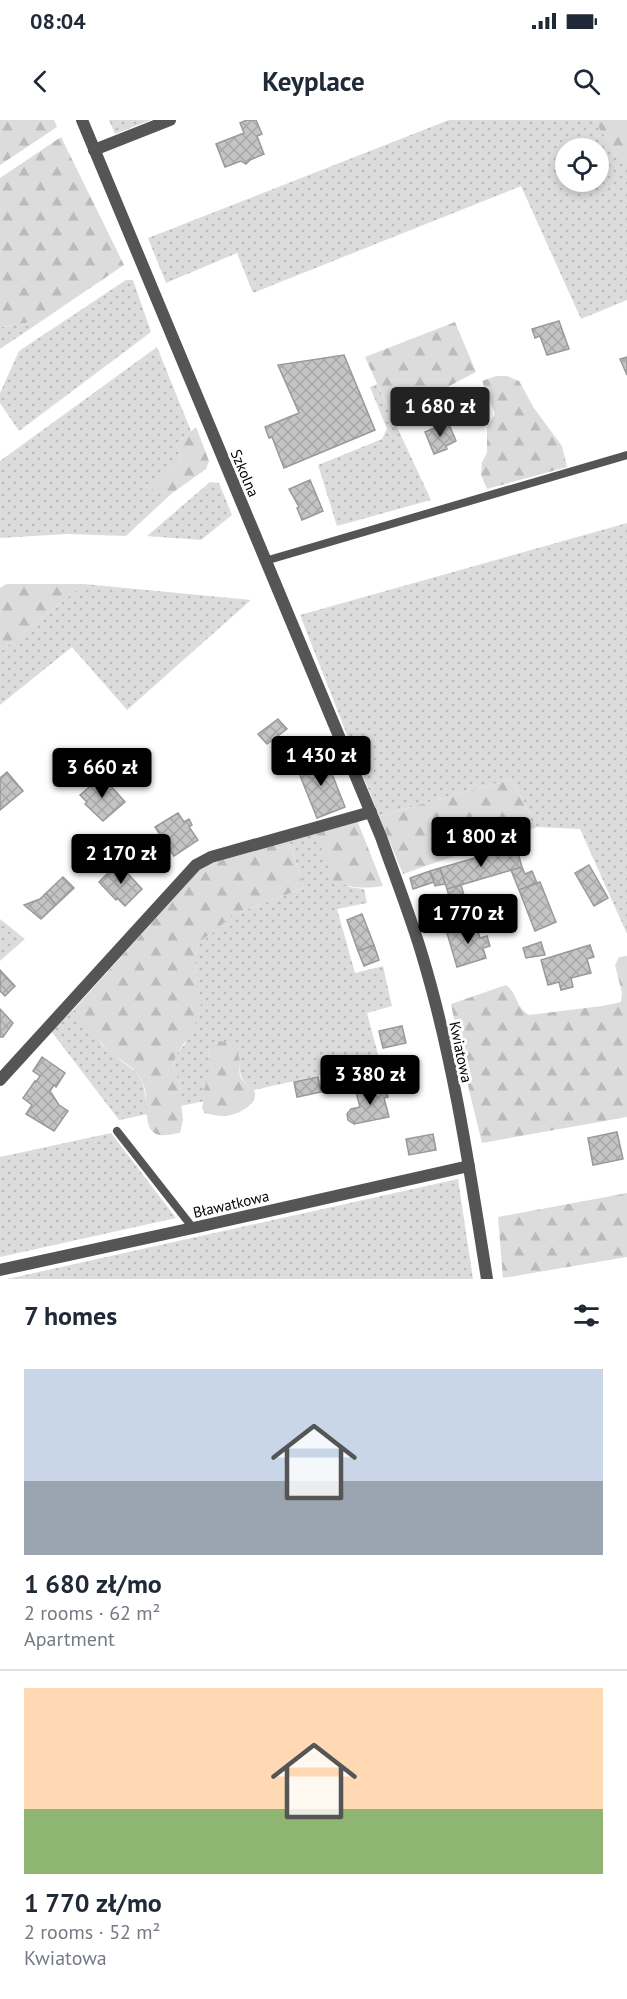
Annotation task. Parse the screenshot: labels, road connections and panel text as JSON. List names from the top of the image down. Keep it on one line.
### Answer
{"streets":{"street":["Szkolna","Kwiatowa","Bławatkowa"]},"crossings":[["Szkolna","Kwiatowa"],["Kwiatowa","Bławatkowa"]],"page":{"status":"08:04","header":"Keyplace","price":["1 680 zł","1 430 zł","3 660 zł","1 800 zł","2 170 zł","1 770 zł","3 380 zł"],"heading":"7 homes","list":[{"name":"1 680 zł/mo","note":"2 rooms · 62 m² · Apartment"},{"name":"1 770 zł/mo","note":"2 rooms · 52 m² · Kwiatowa"}]}}
